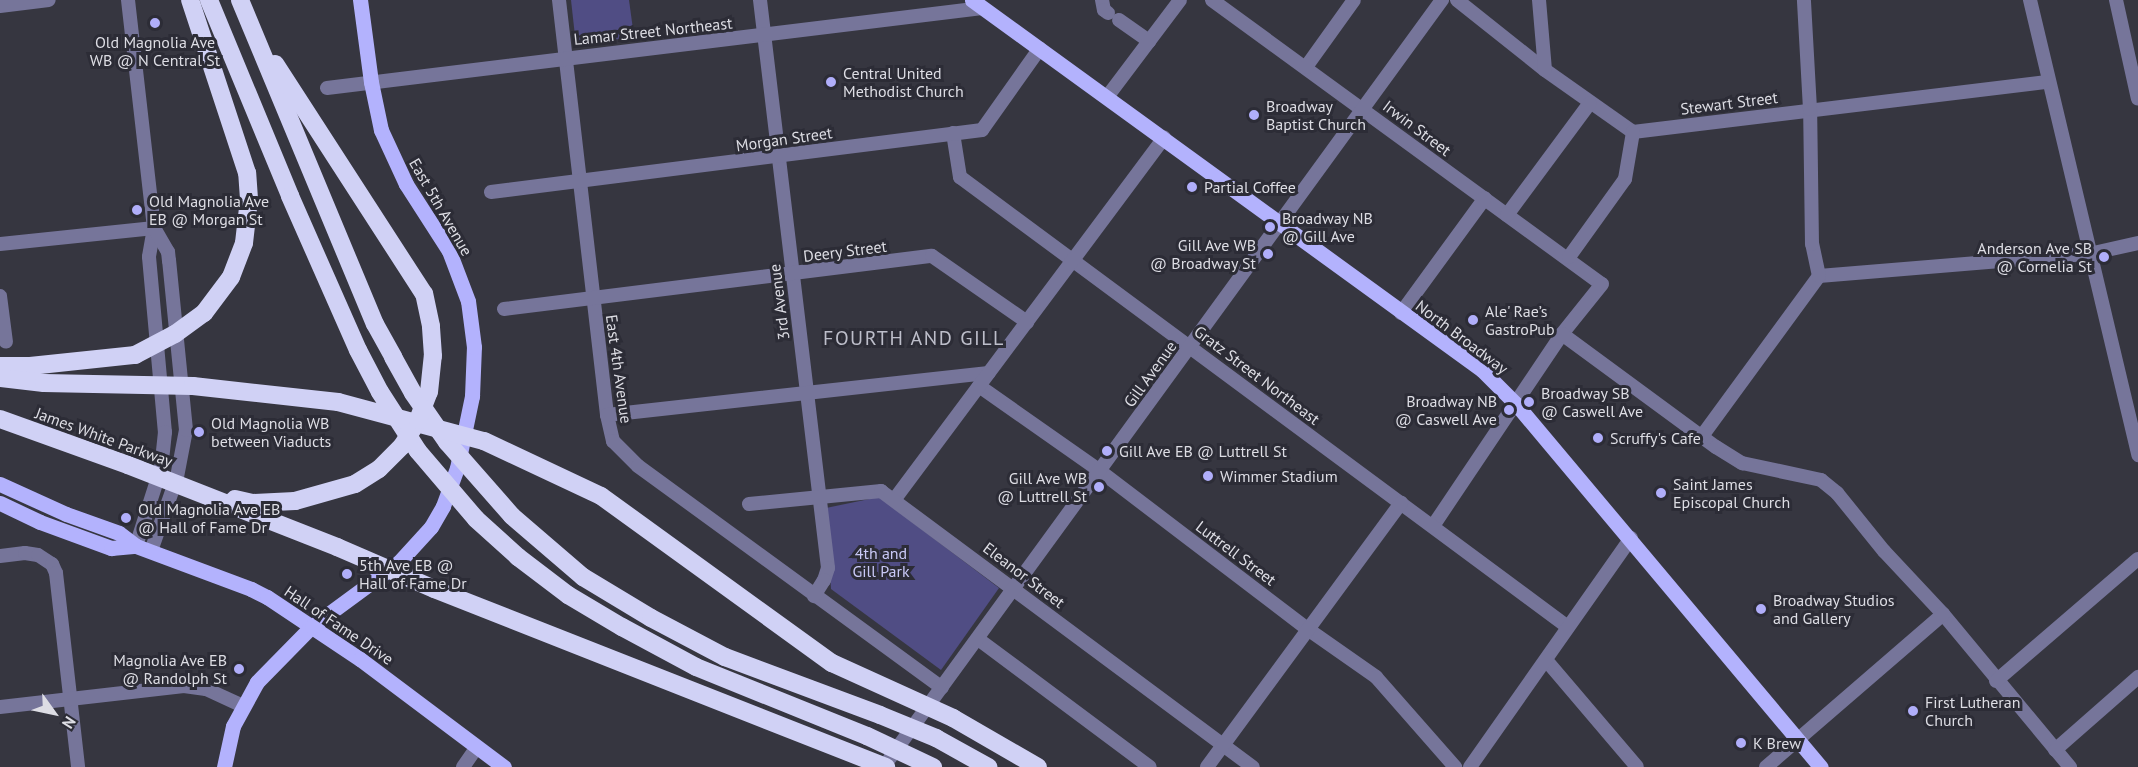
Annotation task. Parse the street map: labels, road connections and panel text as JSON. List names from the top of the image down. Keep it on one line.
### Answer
{"streets":{"highway":["James White Parkway"],"main road":["East 5th Avenue","North Broadway","Hall of Fame Drive"],"street":["Lamar Street Northeast","Stewart Street","Irwin Street","Morgan Street","Deery Street","3rd Avenue","East 4th Avenue","Gill Avenue","Gratz Street Northeast","Luttrell Street","Eleanor Street"]},"crossings":[["Lamar Street Northeast","East 5th Avenue"],["Lamar Street Northeast","3rd Avenue"],["Lamar Street Northeast","North Broadway"],["Lamar Street Northeast","East 4th Avenue"],["Irwin Street","Gill Avenue"],["Morgan Street","3rd Avenue"],["Morgan Street","North Broadway"],["Morgan Street","East 4th Avenue"],["Morgan Street","Gratz Street Northeast"],["East 5th Avenue","Hall of Fame Drive"],["Deery Street","3rd Avenue"],["Deery Street","East 4th Avenue"],["3rd Avenue","East 4th Avenue"],["3rd Avenue","Eleanor Street"],["North Broadway","Gill Avenue"],["East 4th Avenue","Gill Avenue"],["Gill Avenue","Gratz Street Northeast"],["Gill Avenue","Luttrell Street"],["Gill Avenue","Eleanor Street"]],"districts":["FOURTH AND GILL"],"parks":["4th and Gill Park"],"places":["Old Magnolia Ave WB @ N Central St","Central United Methodist Church","Broadway Baptist Church","Partial Coffee","Old Magnolia Ave EB @ Morgan St","Broadway NB @ Gill Ave","Gill Ave WB @ Broadway St","Anderson Ave SB @ Cornelia St","Ale' Rae’s GastroPub","Broadway SB @ Caswell Ave","Broadway NB @ Caswell Ave","Old Magnolia WB between Viaducts","Scruffy's Cafe","Gill Ave EB @ Luttrell St","Wimmer Stadium","Gill Ave WB @ Luttrell St","Saint James Episcopal Church","Old Magnolia Ave EB @ Hall of Fame Dr","5th Ave EB @ Hall of Fame Dr","Broadway Studios and Gallery","Magnolia Ave EB @ Randolph St","First Lutheran Church","K Brew"],"north":"bottom right"}
